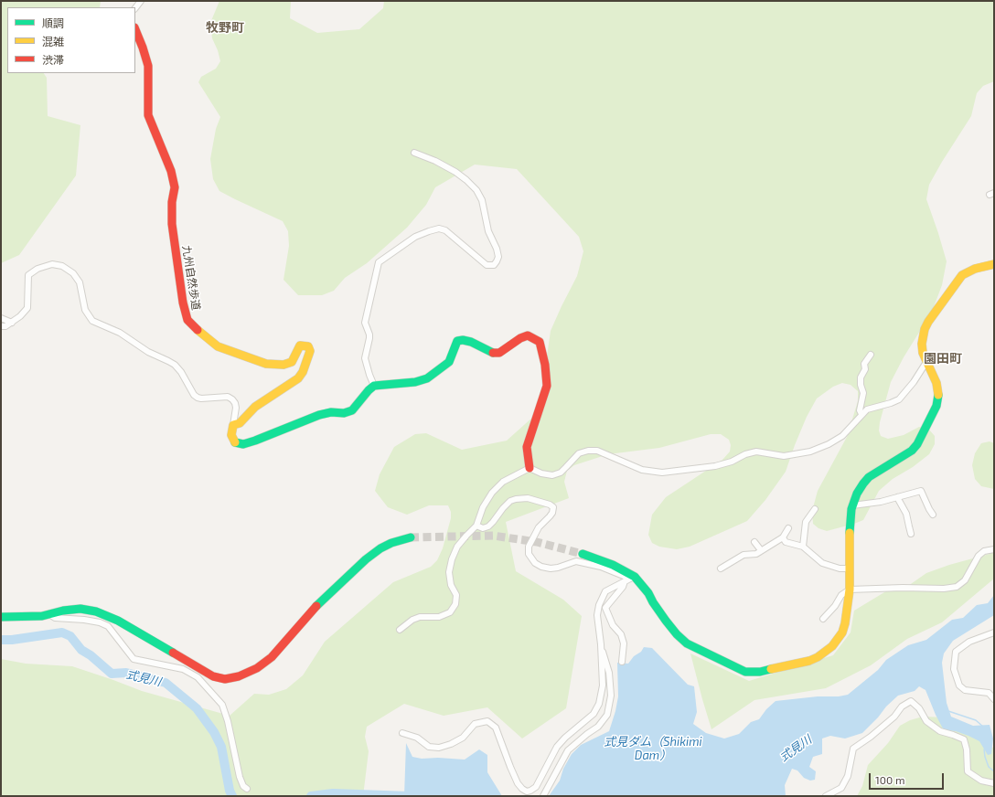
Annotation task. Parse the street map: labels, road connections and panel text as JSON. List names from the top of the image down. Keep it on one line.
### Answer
{"streets":{"street":["九州自然歩道"]},"districts":["牧野町","園田町"],"water":["式見川","式見ダム（Shikimi Dam）"],"legend":["順調","混雑","渋滞"],"scale_bar":"100 m"}
